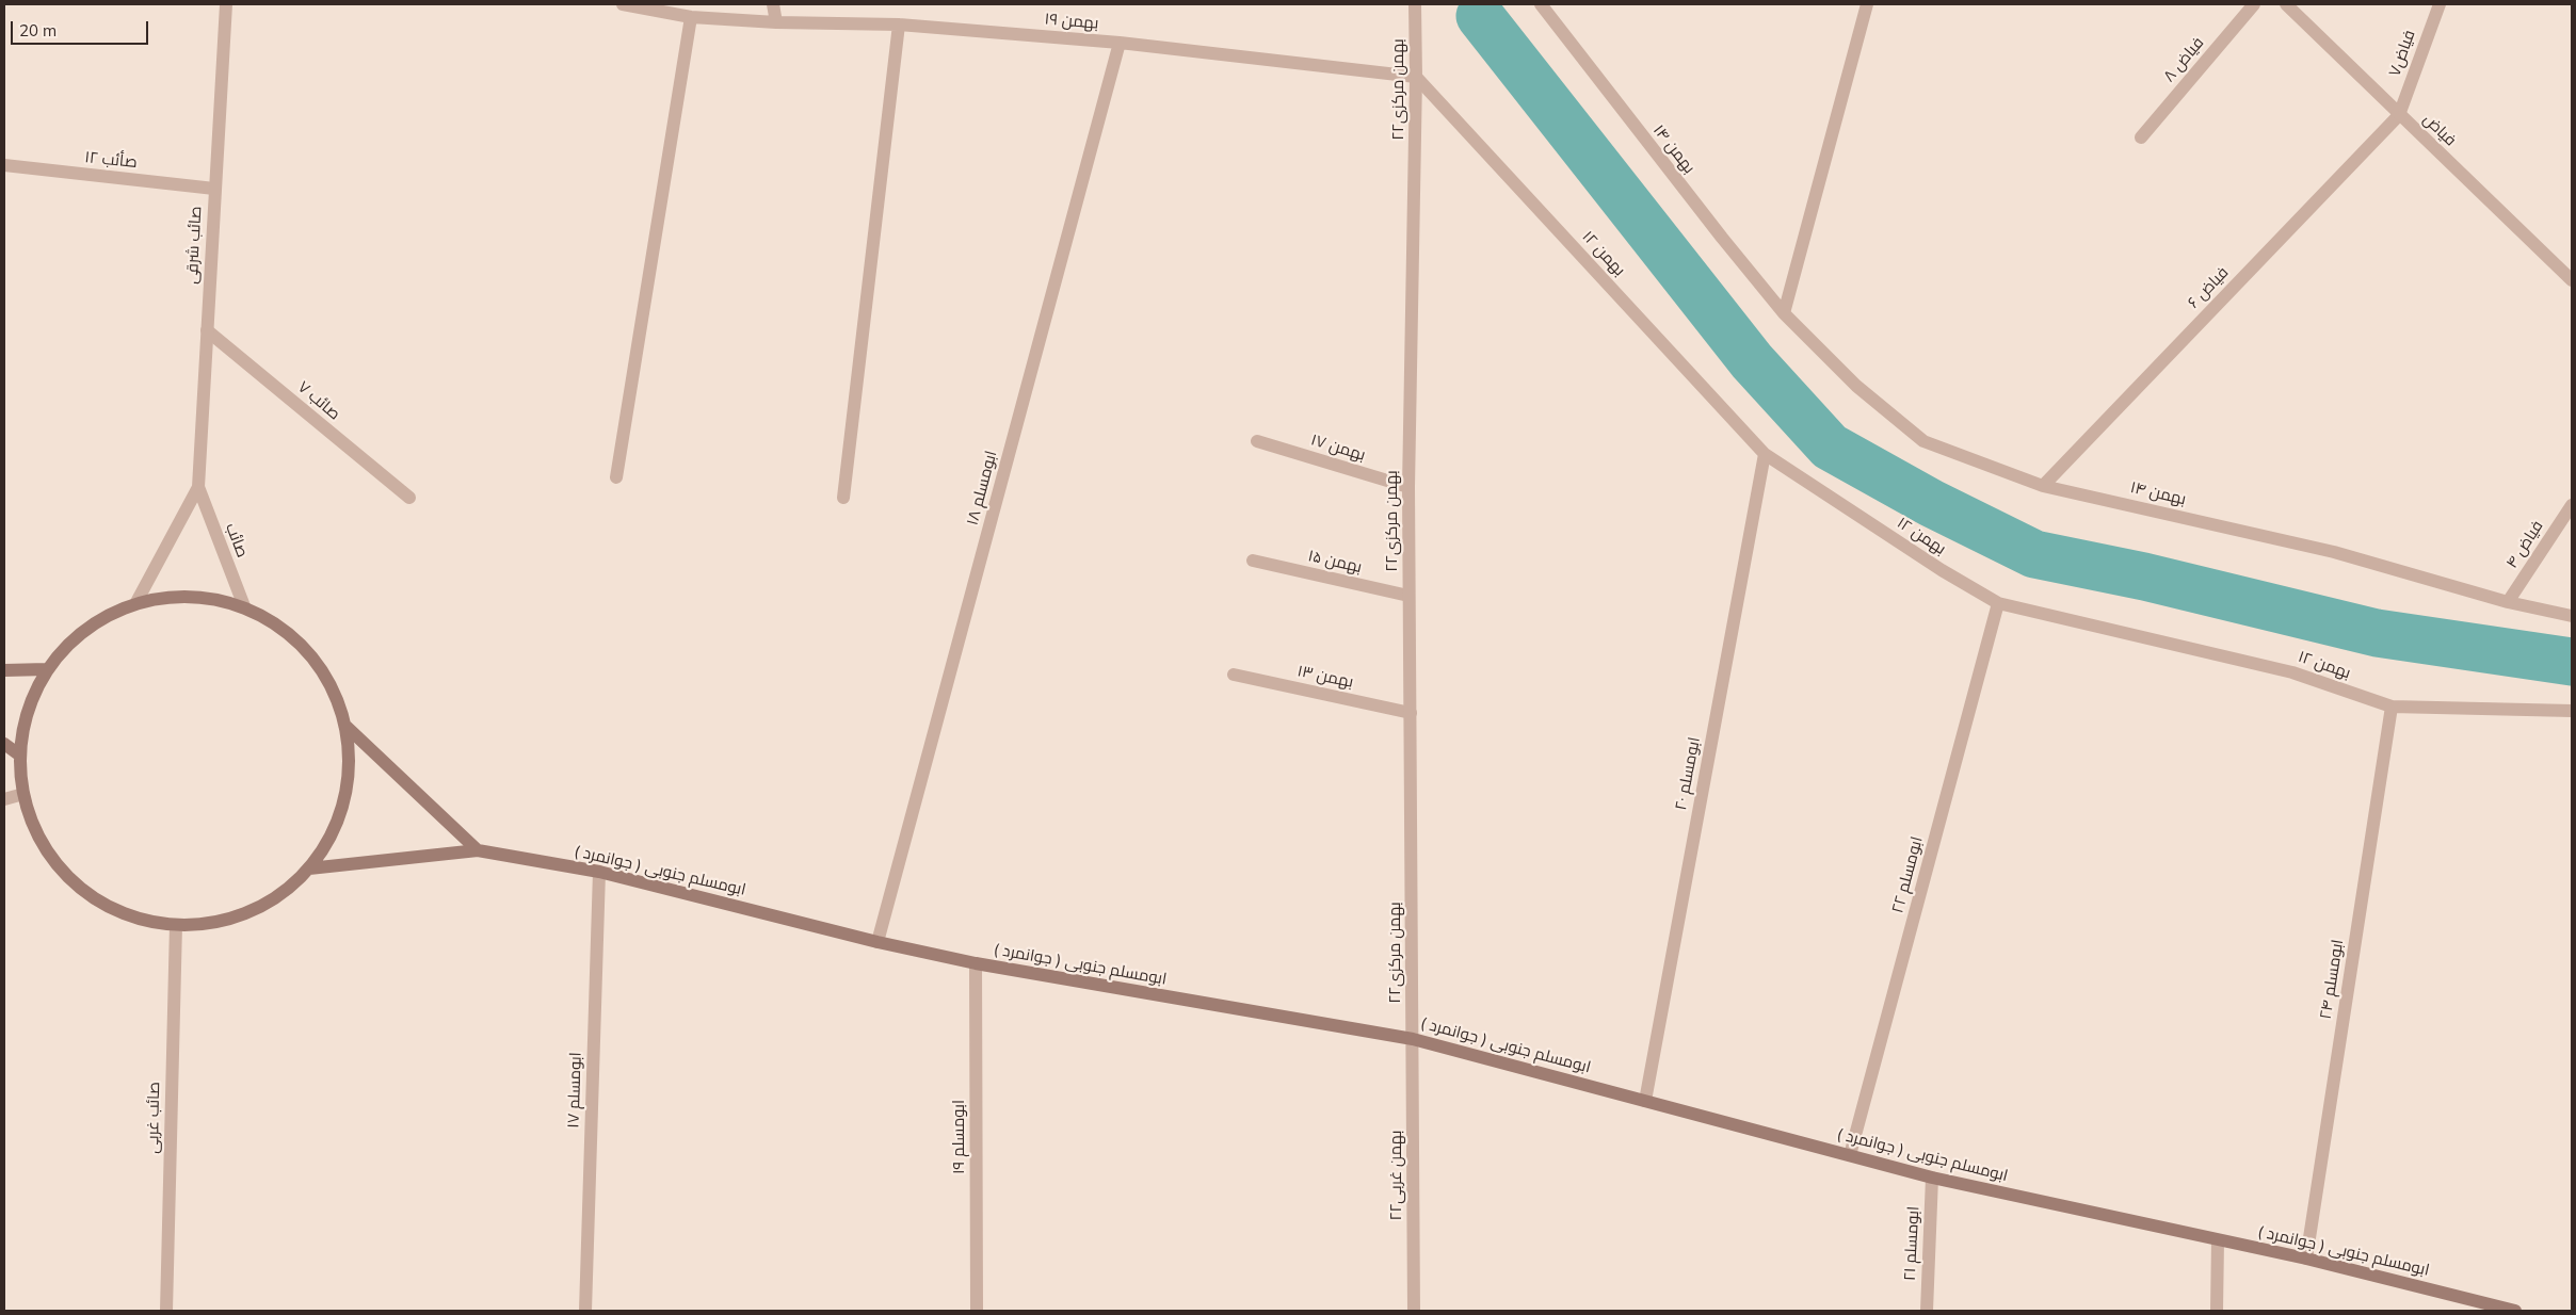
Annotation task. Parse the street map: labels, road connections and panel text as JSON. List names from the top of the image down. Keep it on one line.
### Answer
{"streets":{"main road":["ابومسلم جنوبی ( جوانمرد )"],"street":["بهمن ۱۹","فیاض۷","فیاض ۸","۲۲بهمن مرکزی","فیاض","بهمن ۱۴","صأئب ۱۲","صائب شرقی","بهمن ۱۲","فیاض ۶","صائب ۷","بهمن ۱۷","ابومسلم ۱۸","صائب","فیاض ۴","بهمن ۱۵","بهمن ۱۳","ابومسلم ۲۰","ابومسلم ۲۲","ابومسلم ۲۴","ابومسلم ۱۷","صائب غربی","ابومسلم ۱۹","۲۲بهمن غربی","ابومسلم ۲۱"]},"crossings":[["بهمن ۱۹","۲۲بهمن مرکزی"],["بهمن ۱۹","بهمن ۱۲"],["بهمن ۱۹","ابومسلم ۱۸"],["فیاض۷","فیاض"],["فیاض۷","فیاض ۶"],["۲۲بهمن مرکزی","بهمن ۱۲"],["۲۲بهمن مرکزی","بهمن ۱۷"],["۲۲بهمن مرکزی","بهمن ۱۵"],["۲۲بهمن مرکزی","بهمن ۱۳"],["۲۲بهمن مرکزی","ابومسلم جنوبی ( جوانمرد )"],["۲۲بهمن مرکزی","۲۲بهمن غربی"],["فیاض","فیاض ۶"],["بهمن ۱۴","فیاض ۶"],["بهمن ۱۴","فیاض ۴"],["صأئب ۱۲","صائب شرقی"],["صائب شرقی","صائب ۷"],["صائب شرقی","صائب"],["بهمن ۱۲","ابومسلم ۲۰"],["بهمن ۱۲","ابومسلم ۲۲"],["بهمن ۱۲","ابومسلم ۲۴"],["ابومسلم ۱۸","ابومسلم جنوبی ( جوانمرد )"],["ابومسلم ۲۰","ابومسلم جنوبی ( جوانمرد )"],["ابومسلم جنوبی ( جوانمرد )","ابومسلم ۲۲"],["ابومسلم جنوبی ( جوانمرد )","ابومسلم ۲۴"],["ابومسلم جنوبی ( جوانمرد )","ابومسلم ۱۷"],["ابومسلم جنوبی ( جوانمرد )","ابومسلم ۱۹"],["ابومسلم جنوبی ( جوانمرد )","۲۲بهمن غربی"],["ابومسلم جنوبی ( جوانمرد )","ابومسلم ۲۱"]],"scale_bar":"20 m"}
